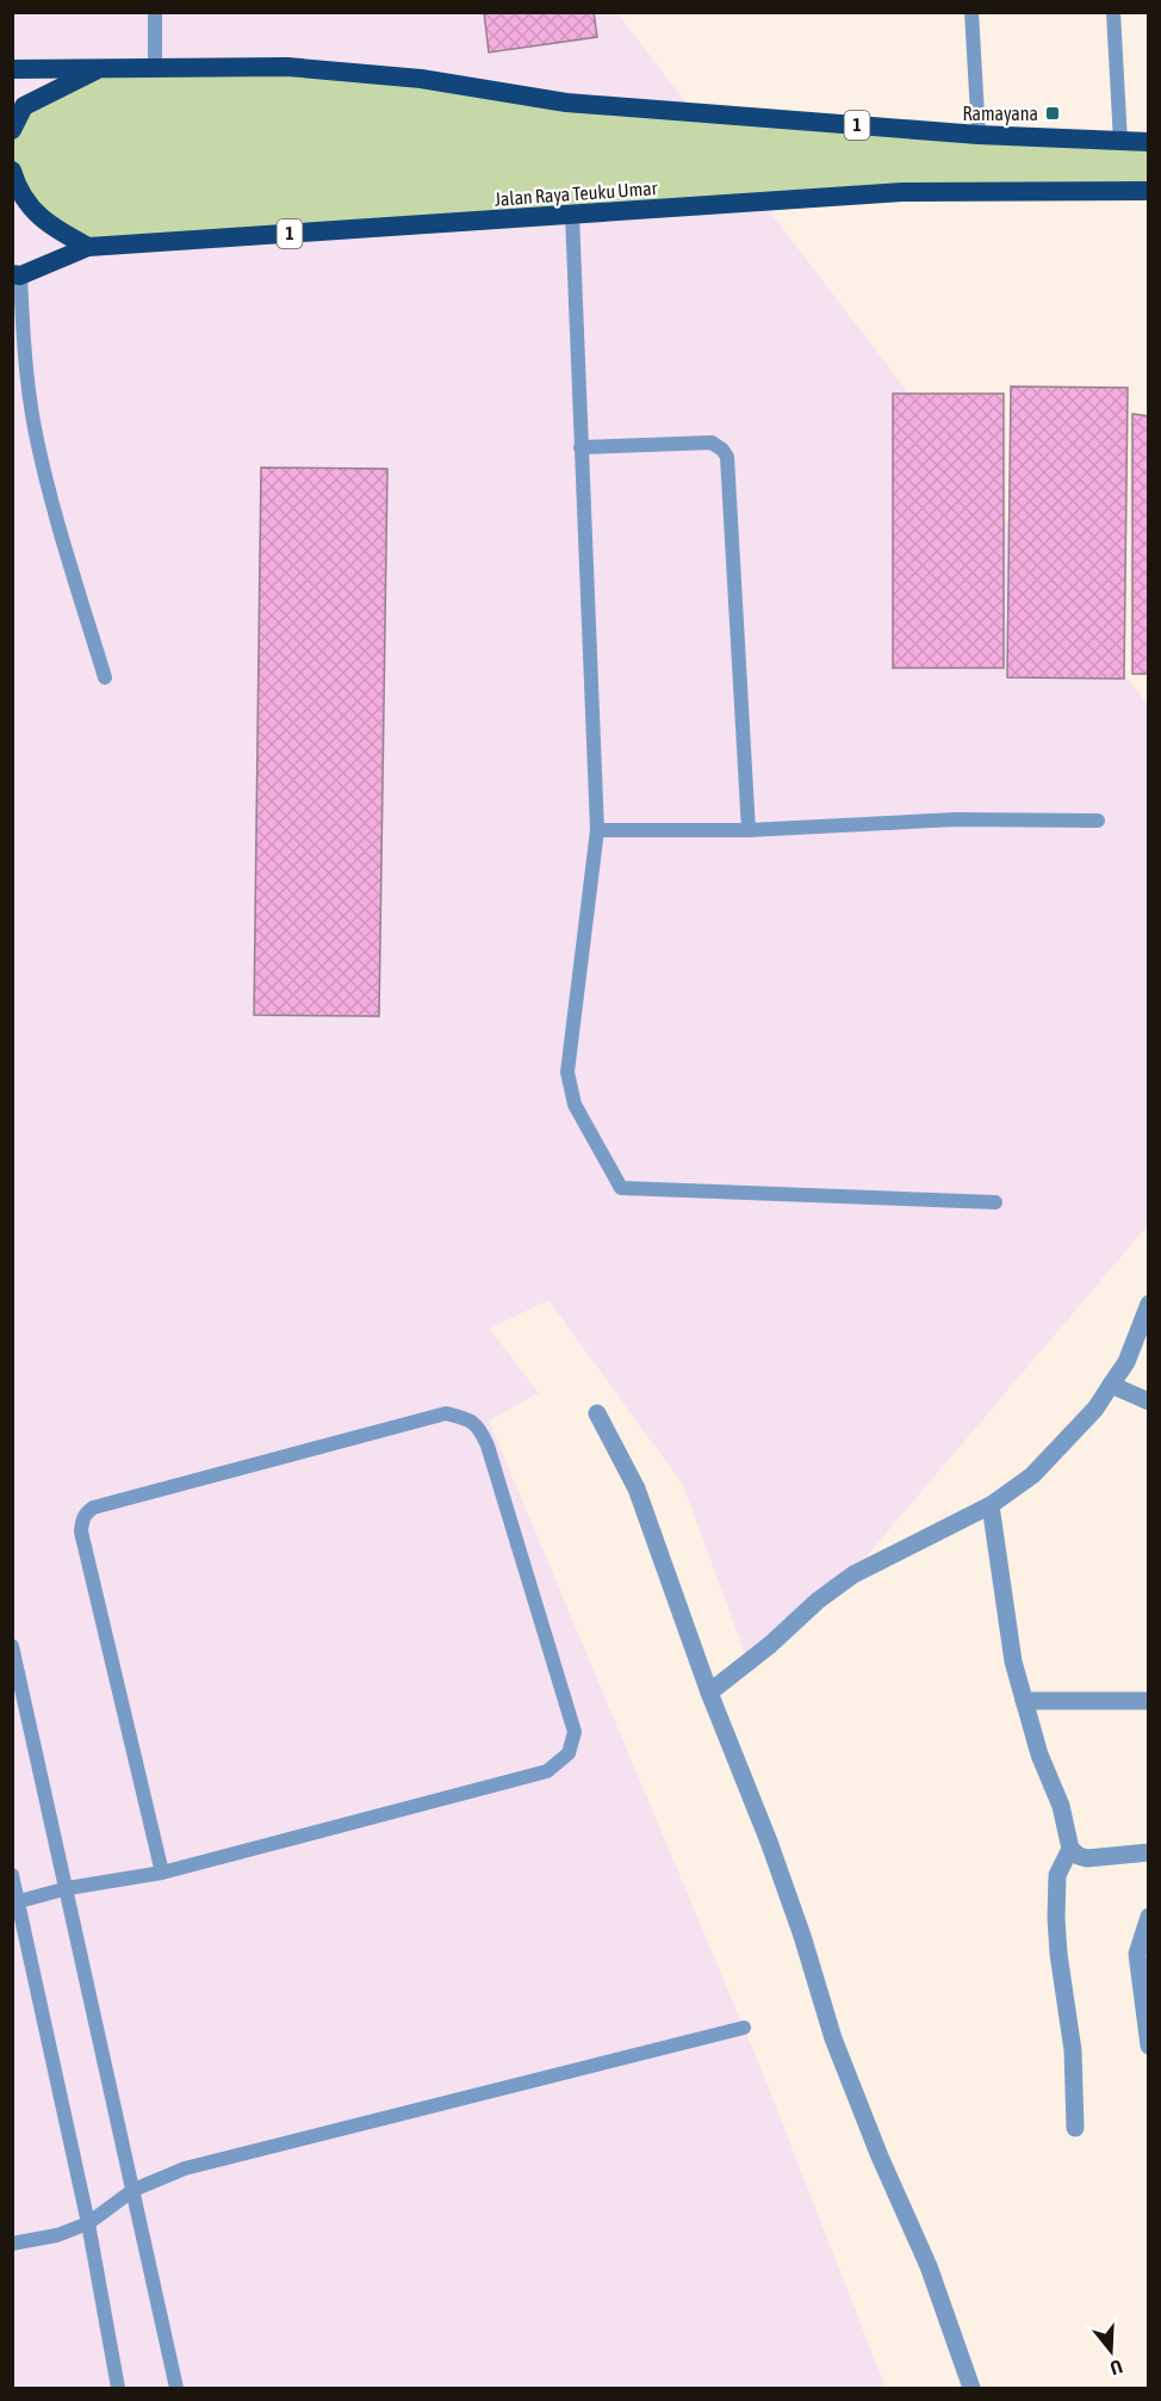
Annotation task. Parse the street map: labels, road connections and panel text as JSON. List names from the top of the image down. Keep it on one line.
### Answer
{"streets":{"highway":["1","Jalan Raya Teuku Umar"]},"places":{"transit":["Ramayana"]},"north":"bottom"}
